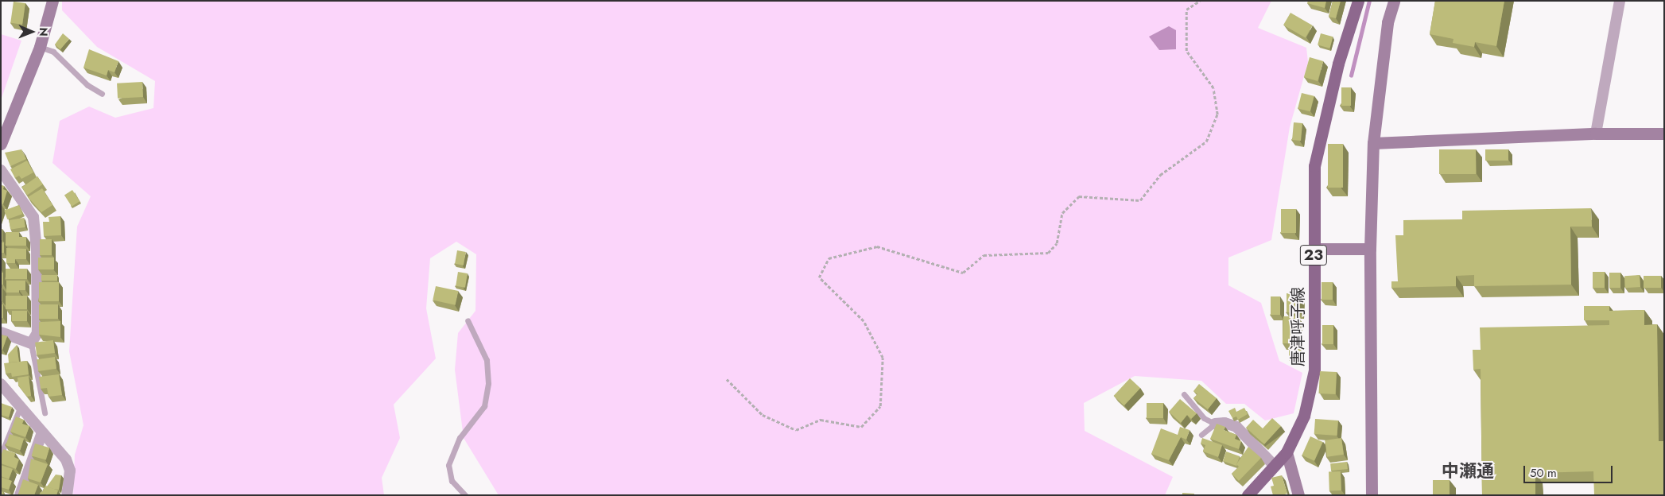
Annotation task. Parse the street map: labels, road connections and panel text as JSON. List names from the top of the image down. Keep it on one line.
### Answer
{"streets":{"main road":["23","唐津呼子線"]},"districts":["中瀬通"],"scale_bar":"50 m","north":"right"}
